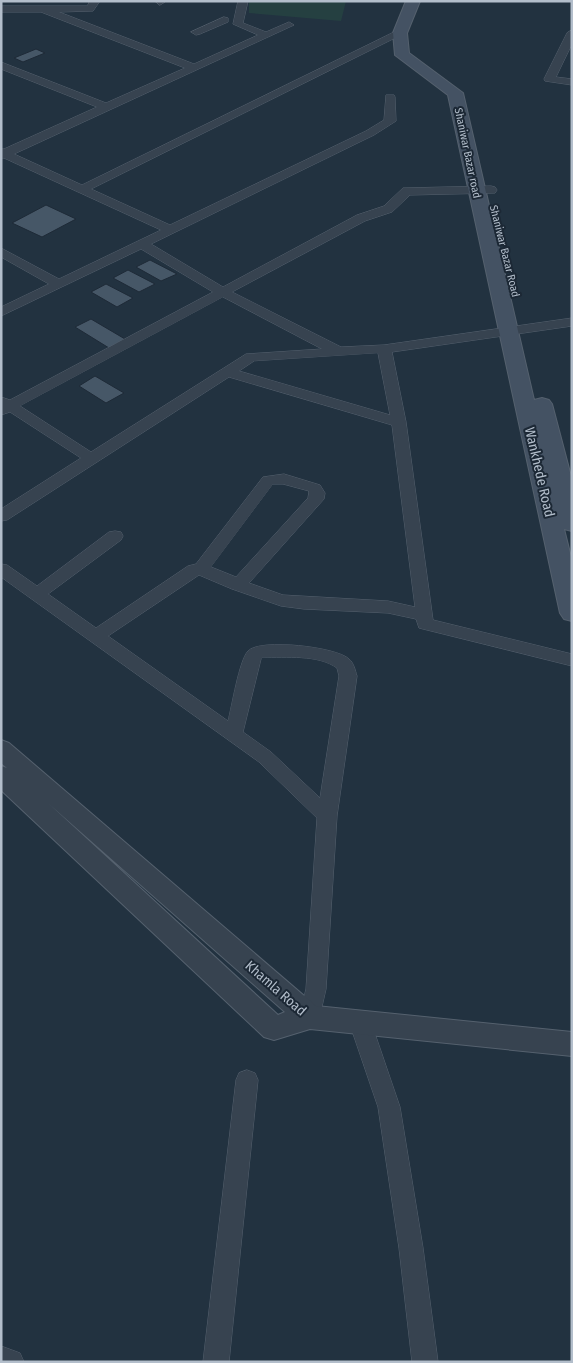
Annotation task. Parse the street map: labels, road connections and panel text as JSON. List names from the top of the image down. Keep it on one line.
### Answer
{"streets":{"main road":["Shaniwar Bazar road","Shaniwar Bazar Road","Wankhede Road"],"street":["Khamla Road"]},"crossings":[["Shaniwar Bazar road","Shaniwar Bazar Road"],["Shaniwar Bazar Road","Wankhede Road"]]}
